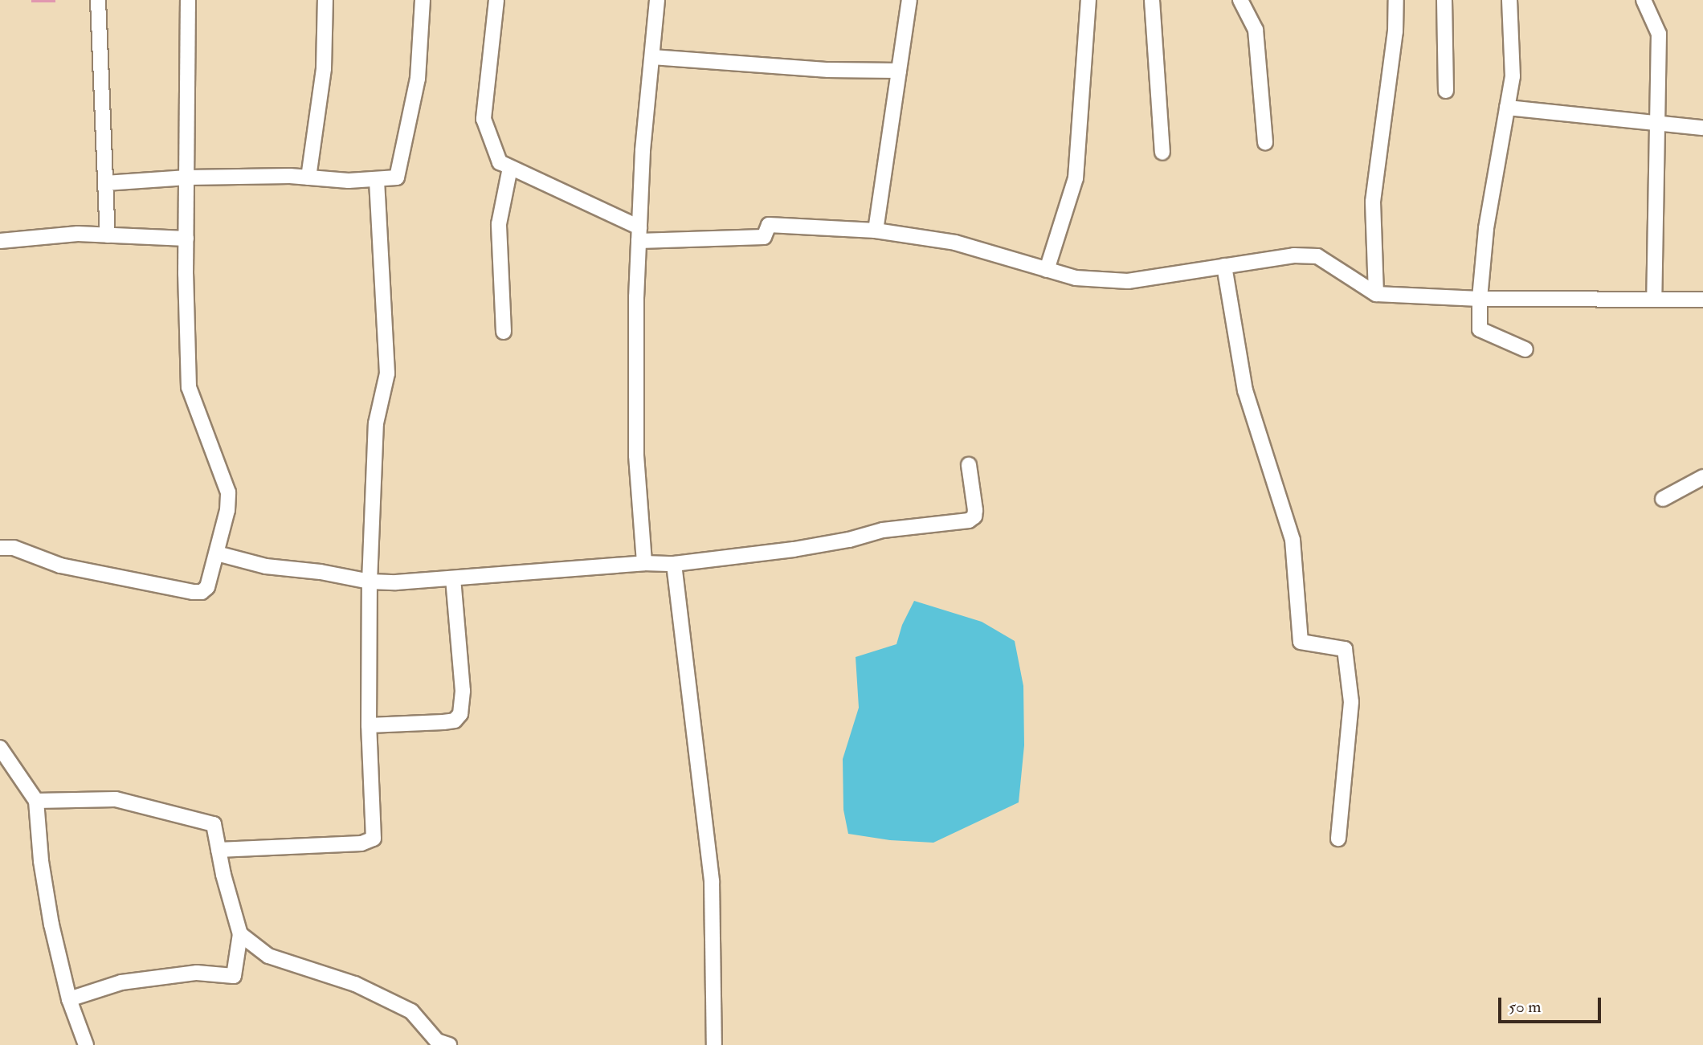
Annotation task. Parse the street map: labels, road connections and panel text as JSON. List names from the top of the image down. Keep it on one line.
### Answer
{"scale_bar":"50 m"}
